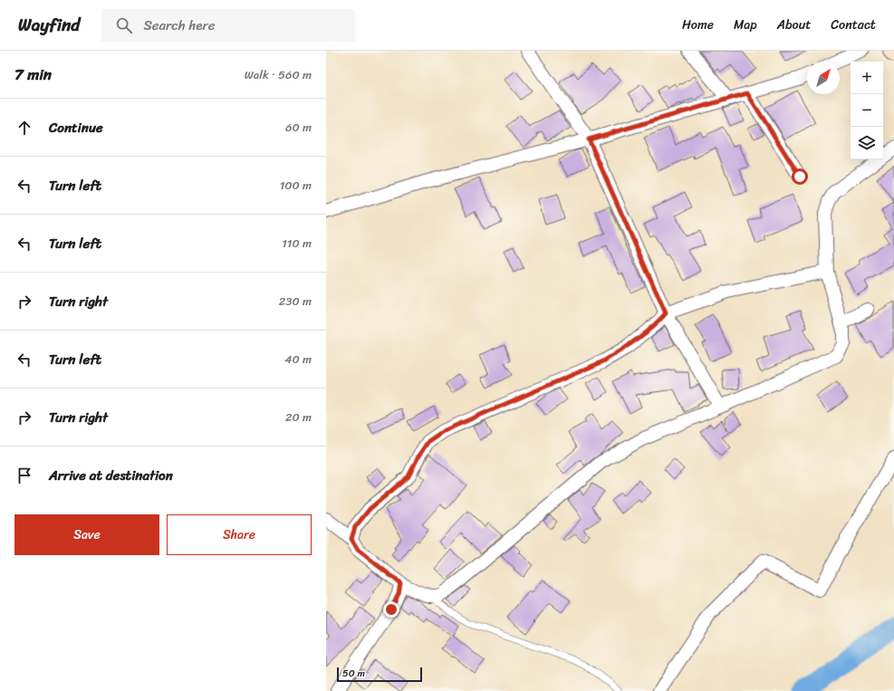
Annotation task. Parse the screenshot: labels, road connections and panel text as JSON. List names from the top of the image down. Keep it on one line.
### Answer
{"scale_bar":"50 m","north":"top right","page":{"header":"Wayfind","search":"Search here","nav":["Home","Map","About","Contact"],"heading":["7 min","Walk · 560 m"],"map_buttons":["+","−"],"list":[["Continue","60 m"],["Turn left","100 m"],["Turn left","110 m"],["Turn right","230 m"],["Turn left","40 m"],["Turn right","20 m"],"Arrive at destination"],"buttons":["Save","Share"],"scale":"50 m"}}
